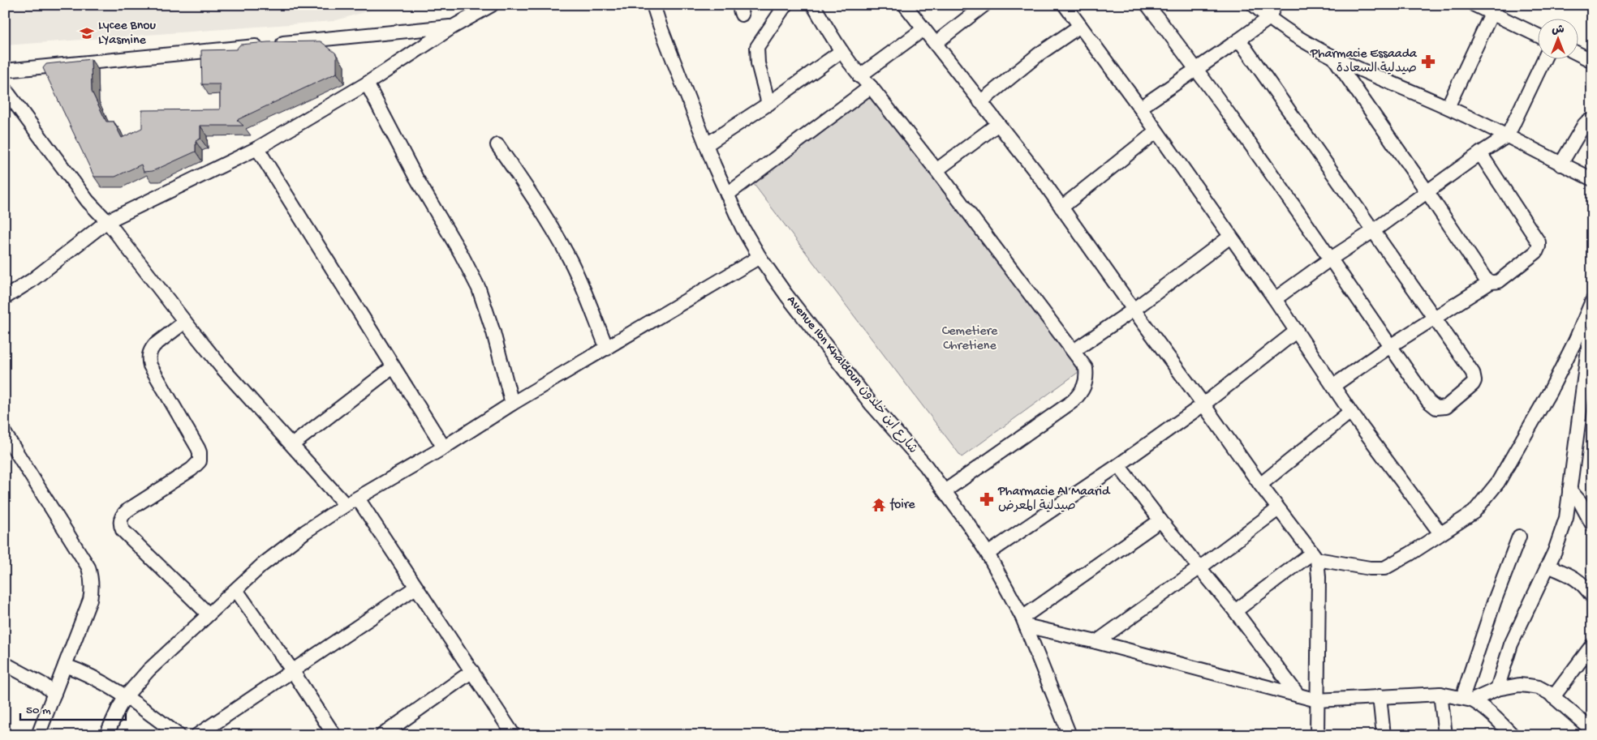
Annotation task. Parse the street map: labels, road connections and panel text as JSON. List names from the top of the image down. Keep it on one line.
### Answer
{"streets":{"street":["Avenue Ibn Khaldoun شارع ابن خلدون"]},"parks":["Cemetiere Chretiene"],"places":{"school or university":["Lycee Bnou LYasmine"],"pharmacy":["Pharmacie Essaada صيدلية السعادة","Pharmacie Al Maarid صيدلية المعرض"],"temple":["foire"]},"scale_bar":"50 m","north":"top"}
